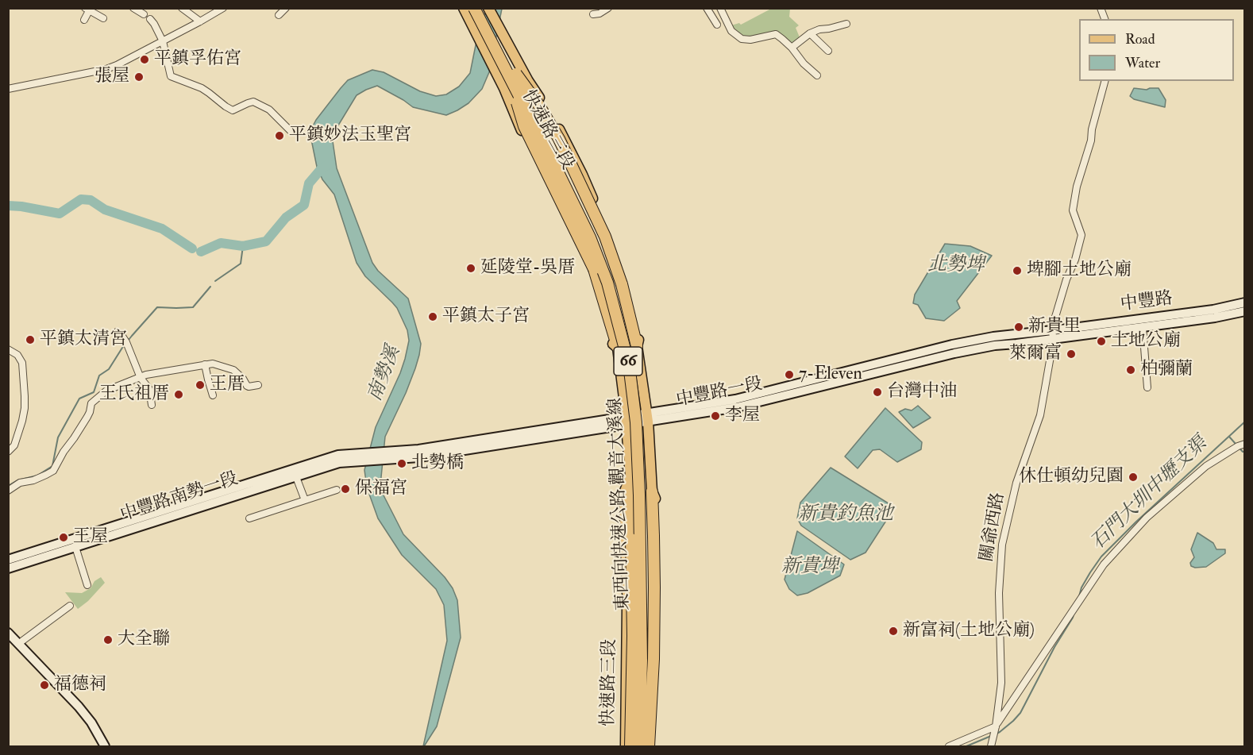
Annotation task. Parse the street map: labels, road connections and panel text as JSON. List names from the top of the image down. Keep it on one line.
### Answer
{"streets":{"highway":["66","東西向快速公路 觀音大溪線"],"main road":["快速路三段","中豐路","中豐路一段","中豐路南勢一段"],"street":["關爺西路"]},"crossings":[["快速路三段","66"],["快速路三段","中豐路一段"],["中豐路","中豐路一段"],["中豐路","關爺西路"],["中豐路一段","中豐路南勢一段"],["中豐路一段","關爺西路"]],"water":["北勢埤","南勢溪","石門大圳中壢支渠","新貴釣魚池","新貴埤"],"places":["平鎮孚佑宮","張屋","平鎮妙法玉聖宮","延陵堂-吳厝","埤腳土地公廟","平鎮太子宮","新貴里","平鎮太清宮","土地公廟","萊爾富","柏彌蘭","7-Eleven","王厝","台灣中油","王氏祖厝","李屋","北勢橋","休仕頓幼兒園","保福宮","王屋","新富祠(土地公廟)","大全聯","福德祠"],"legend":["Road","Water"]}
